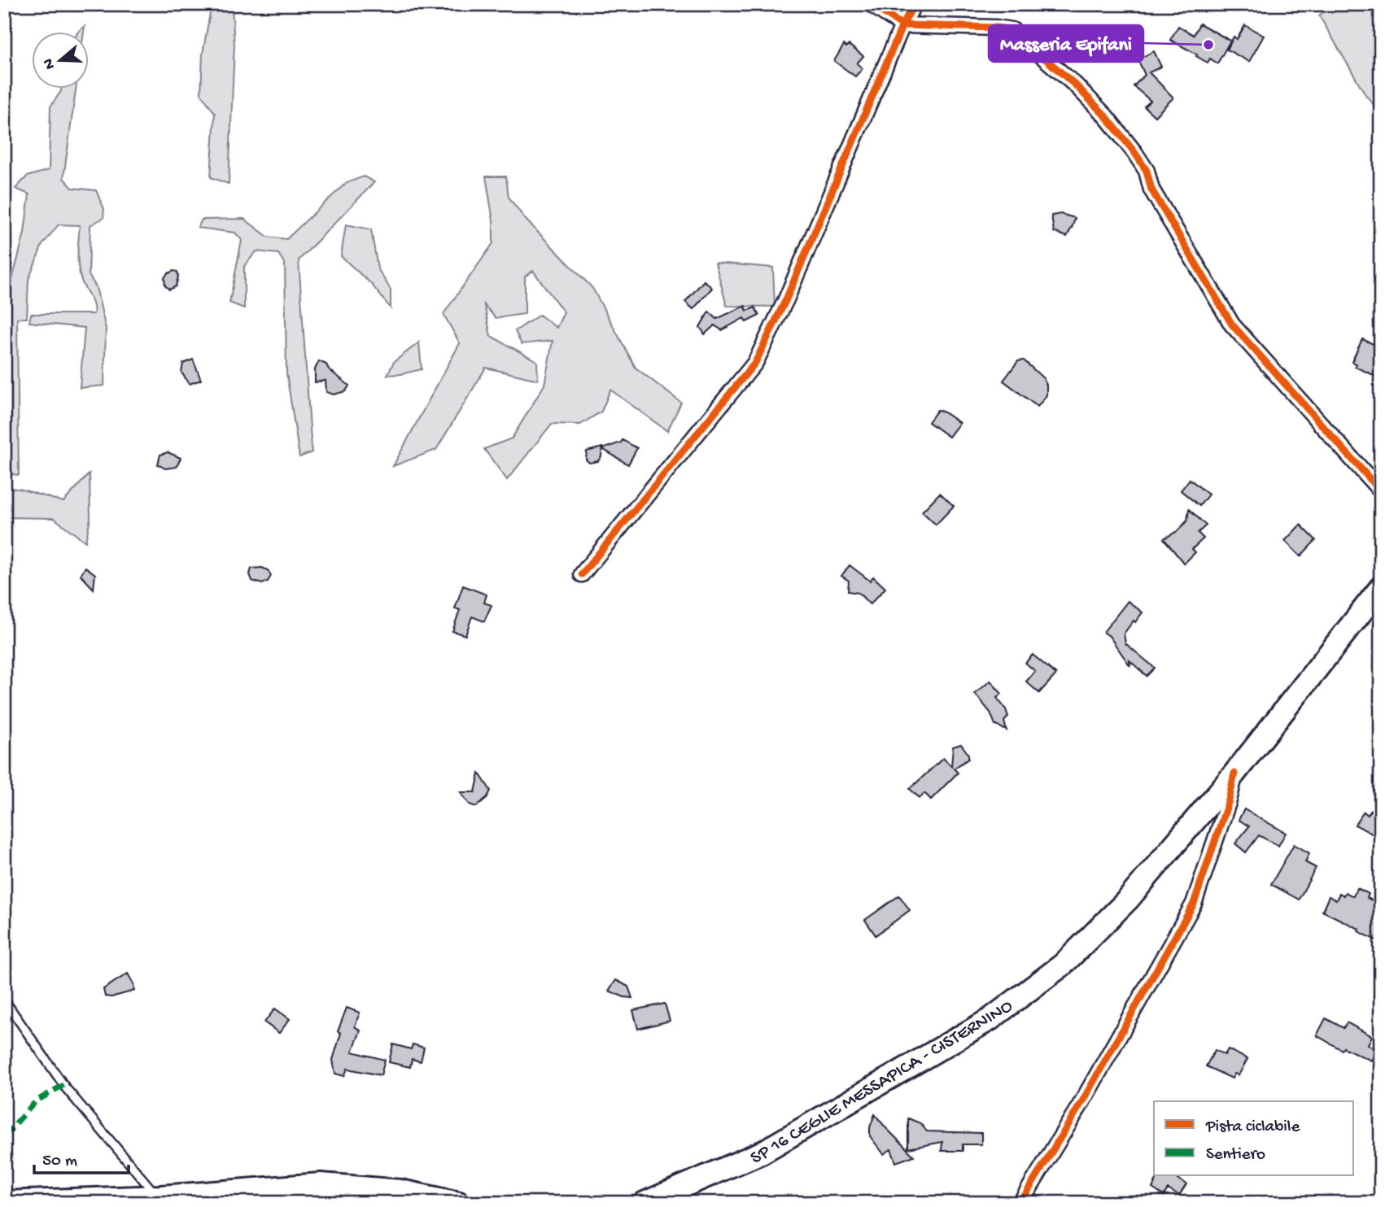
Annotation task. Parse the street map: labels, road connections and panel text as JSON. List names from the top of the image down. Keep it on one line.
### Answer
{"streets":{"main road":["SP 16 CEGLIE MESSAPICA - CISTERNINO"]},"places":["Masseria Epifani"],"legend":["Pista ciclabile","Sentiero"],"scale_bar":"50 m","north":"left"}
